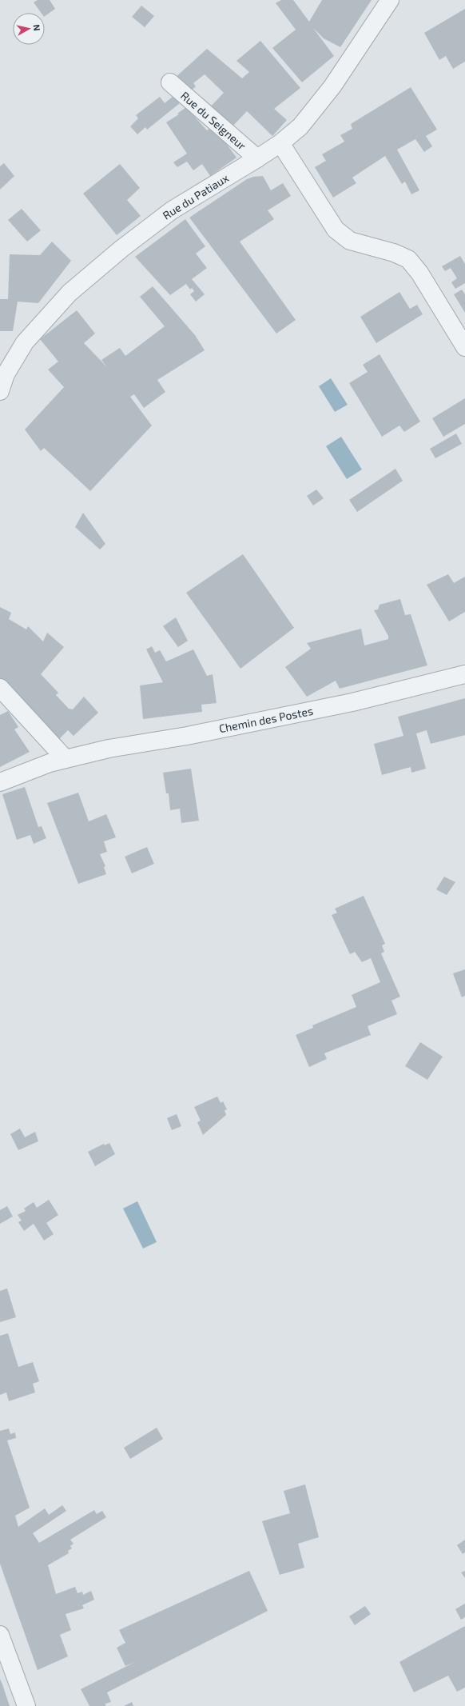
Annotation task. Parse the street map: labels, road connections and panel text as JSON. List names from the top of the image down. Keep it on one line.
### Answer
{"streets":{"street":["Rue du Seigneur","Rue du Patiaux","Chemin des Postes"]},"crossings":[["Rue du Seigneur","Rue du Patiaux"]],"north":"right"}
